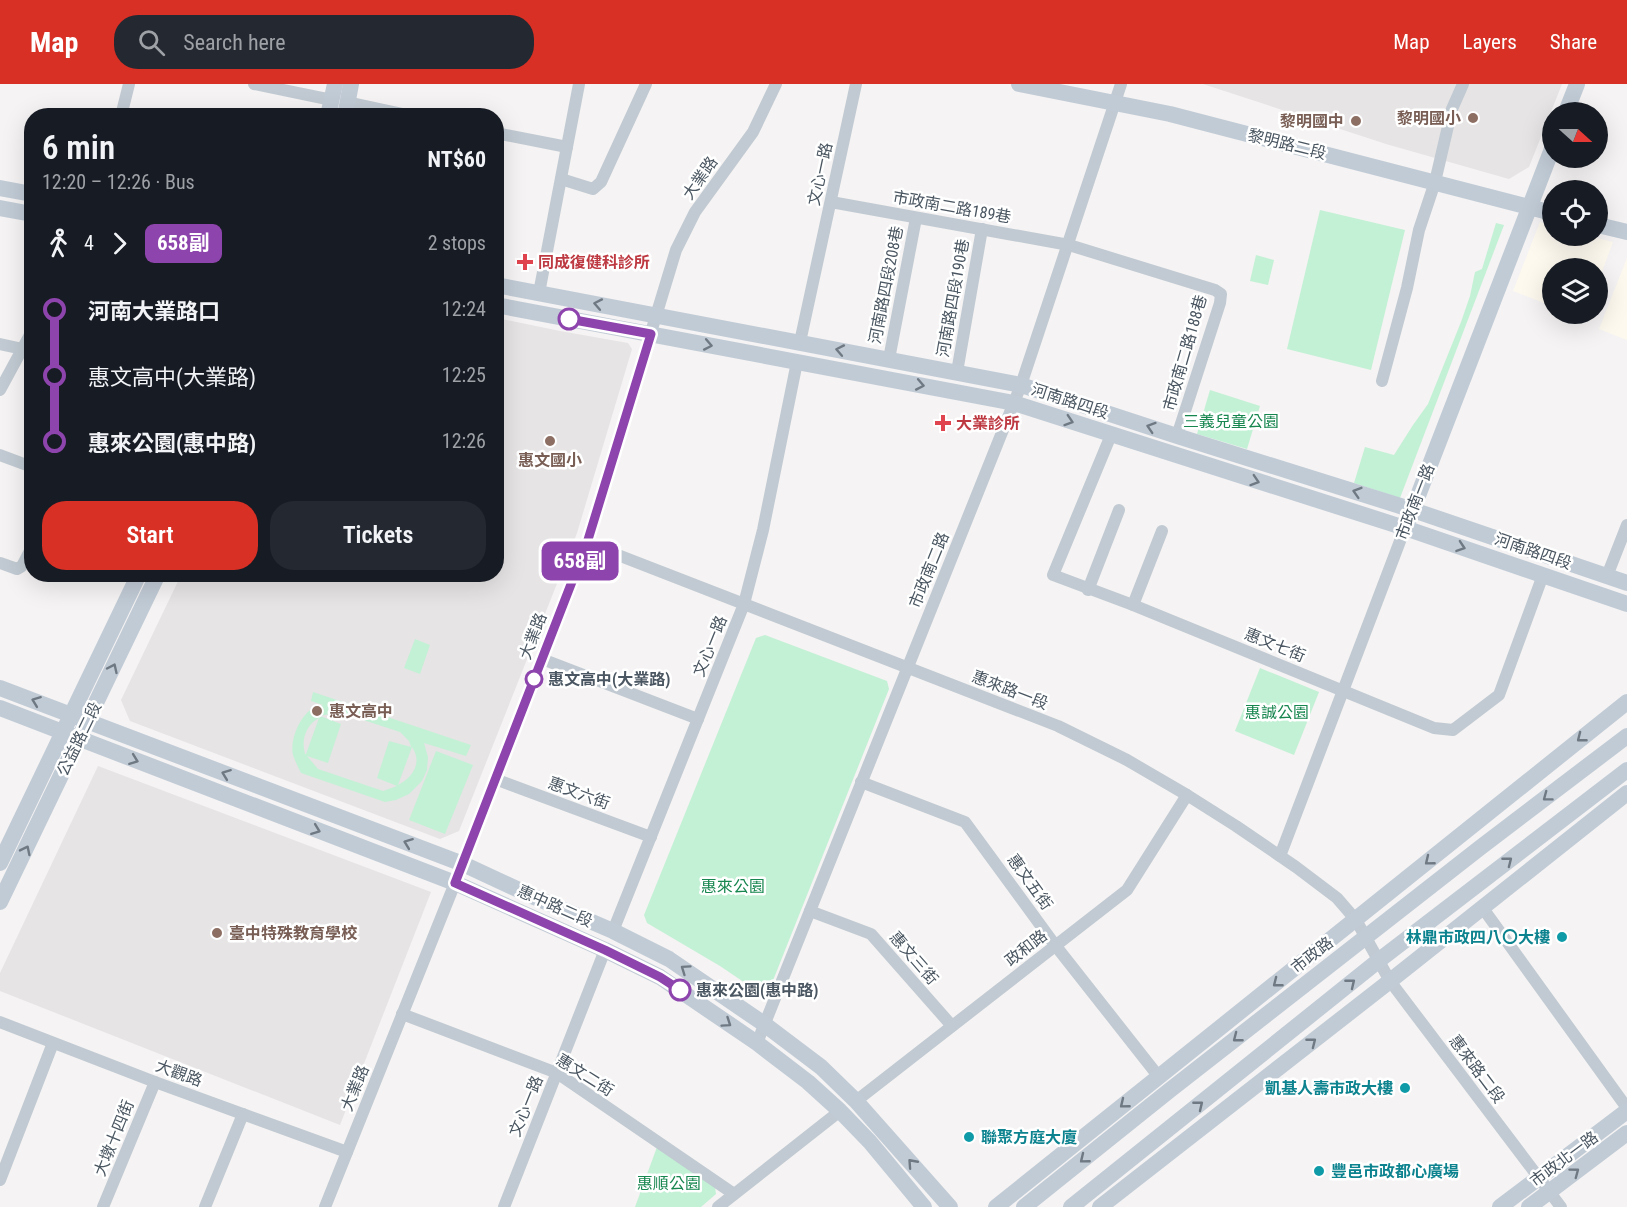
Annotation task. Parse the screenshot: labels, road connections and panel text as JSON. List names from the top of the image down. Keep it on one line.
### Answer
{"streets":{"street":["黎明路二段","文心一路","大業路","市政南二路189巷","河南路四段208巷","河南路四段190巷","市政南二路188巷","河南路四段","市政南一路","市政南二路","惠文七街","惠來路一段","公益路二段","惠文六街","惠文五街","惠中路二段","政和路","市政路","惠文三街","惠來路二段","大觀路","惠文二街","大墩十四街","市政北一路"]},"crossings":[["黎明路二段","市政南一路"],["黎明路二段","市政南二路"],["文心一路","市政南二路189巷"],["文心一路","河南路四段"],["文心一路","惠來路一段"],["文心一路","惠文六街"],["文心一路","惠中路二段"],["文心一路","惠文二街"],["大業路","河南路四段"],["大業路","惠來路一段"],["大業路","惠文六街"],["大業路","惠中路二段"],["大業路","大觀路"],["大業路","惠文二街"],["市政南二路189巷","河南路四段208巷"],["市政南二路189巷","河南路四段190巷"],["市政南二路189巷","市政南二路188巷"],["市政南二路189巷","市政南二路"],["河南路四段208巷","河南路四段"],["河南路四段190巷","河南路四段"],["市政南二路188巷","河南路四段"],["市政南二路188巷","市政南二路"],["河南路四段","市政南一路"],["河南路四段","市政南二路"],["河南路四段","惠文七街"],["市政南一路","惠文七街"],["市政南一路","惠來路一段"],["市政南二路","惠來路一段"],["市政南二路","惠文五街"],["市政南二路","惠中路二段"],["市政南二路","惠文三街"],["惠來路一段","政和路"],["惠來路一段","市政路"],["惠來路一段","惠來路二段"],["公益路二段","惠中路二段"],["惠文五街","政和路"],["惠文五街","市政路"],["惠中路二段","政和路"],["政和路","惠文三街"],["市政路","惠來路二段"],["惠來路二段","市政北一路"],["大觀路","大墩十四街"]],"parks":["三義兒童公園","惠誠公園","惠來公園","惠順公園"],"places":{"other":["黎明國小","黎明國中","惠文國小","惠文高中(大業路)","惠文高中","臺中特殊教育學校","林鼎市政四八〇大樓","惠來公園(惠中路)","凱基人壽市政大樓","聯聚方庭大廈","豐邑市政都心廣場"],"health":["同成復健科診所","大業診所"]},"lines":["bus line 658副"],"north":"right","page":{"header":"Map","search":"Search here","nav":["Map","Layers","Share"],"on_map":"658副","heading":["6 min","12:20 – 12:26 · Bus","NT$60"],"legs":["4","658副","2 stops"],"list":[{"name":"河南大業路口","value":"12:24"},{"name":"惠文高中(大業路)","value":"12:25"},{"name":"惠來公園(惠中路)","value":"12:26"}],"buttons":["Start","Tickets"]}}
